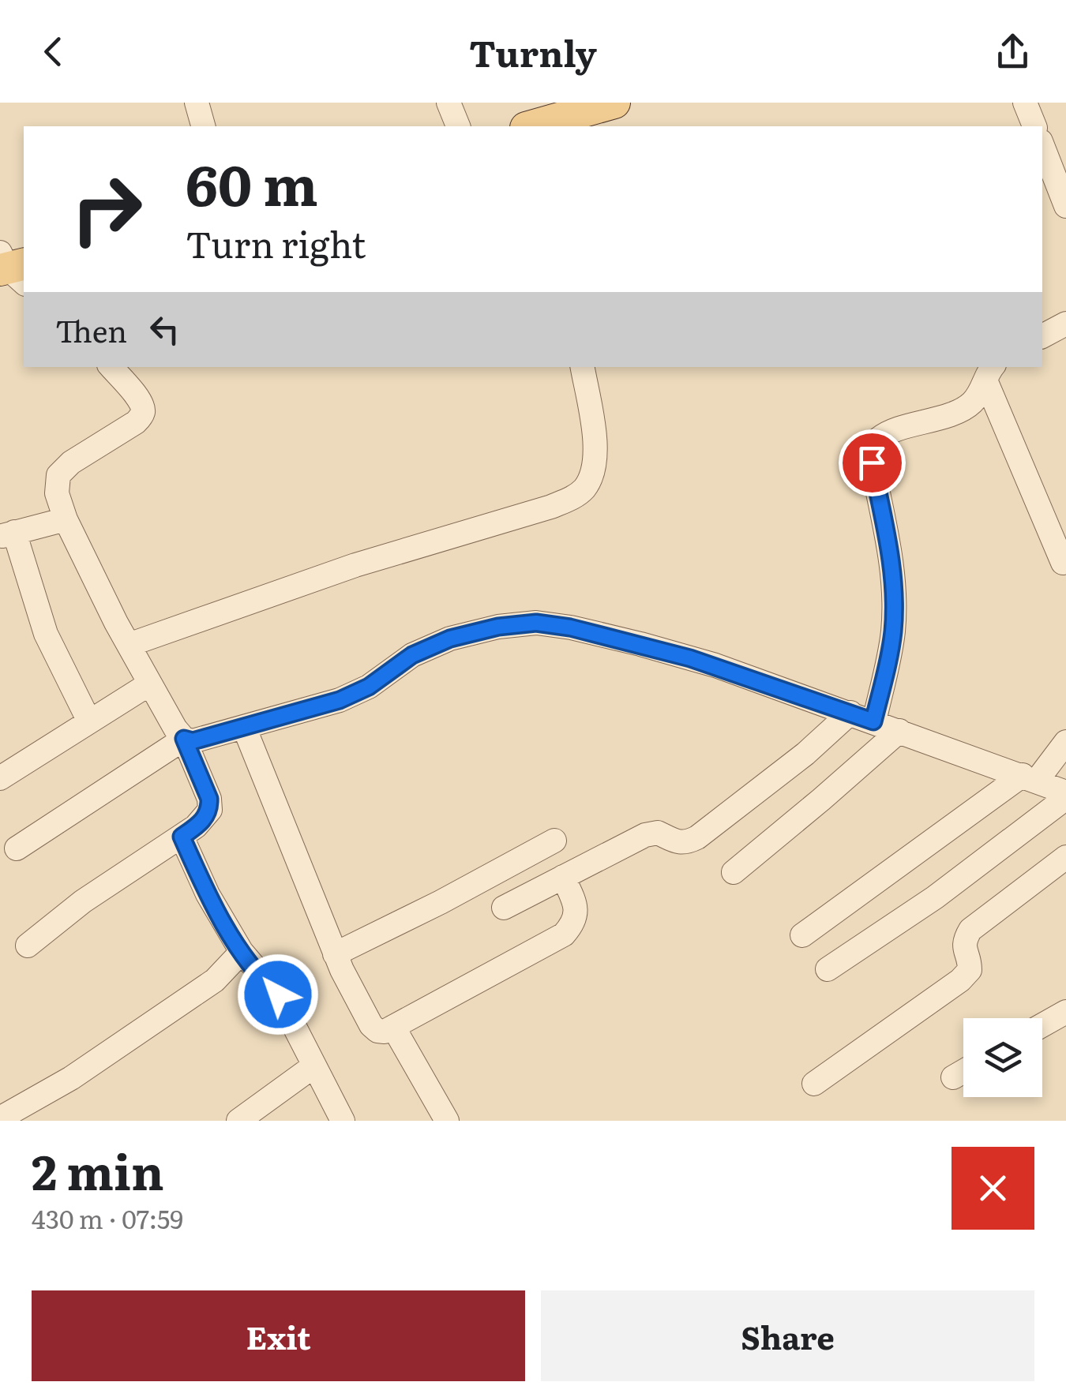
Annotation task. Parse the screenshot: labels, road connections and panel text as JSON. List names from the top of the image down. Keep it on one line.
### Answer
{"page":{"header":"Turnly","turn":["60 m","Turn right"],"then":"Then","heading":["2 min","430 m · 07:59"],"buttons":["Exit","Share"]}}
